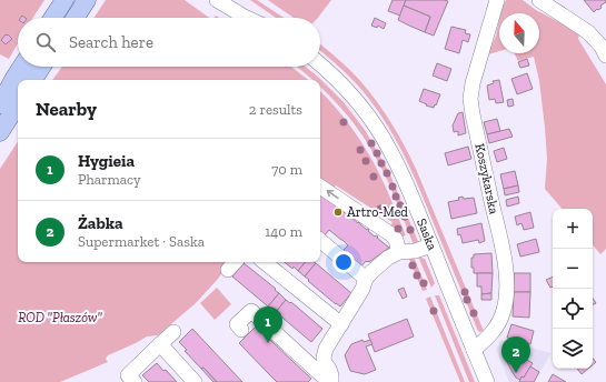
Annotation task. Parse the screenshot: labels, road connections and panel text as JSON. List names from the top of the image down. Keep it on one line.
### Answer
{"streets":{"street":["Koszykarska","Saska"]},"crossings":[["Koszykarska","Saska"]],"parks":["ROD \"Płaszów\""],"places":["Artro-Med"],"north":"top","page":{"search":"Search here","heading":["Nearby","2 results"],"list":[{"mark":"1","name":"Hygieia","note":"Pharmacy","value":"70 m"},{"mark":"2","name":"Żabka","note":"Supermarket · Saska","value":"140 m"}],"map_buttons":["+","−"],"pins":["1","2"]}}
